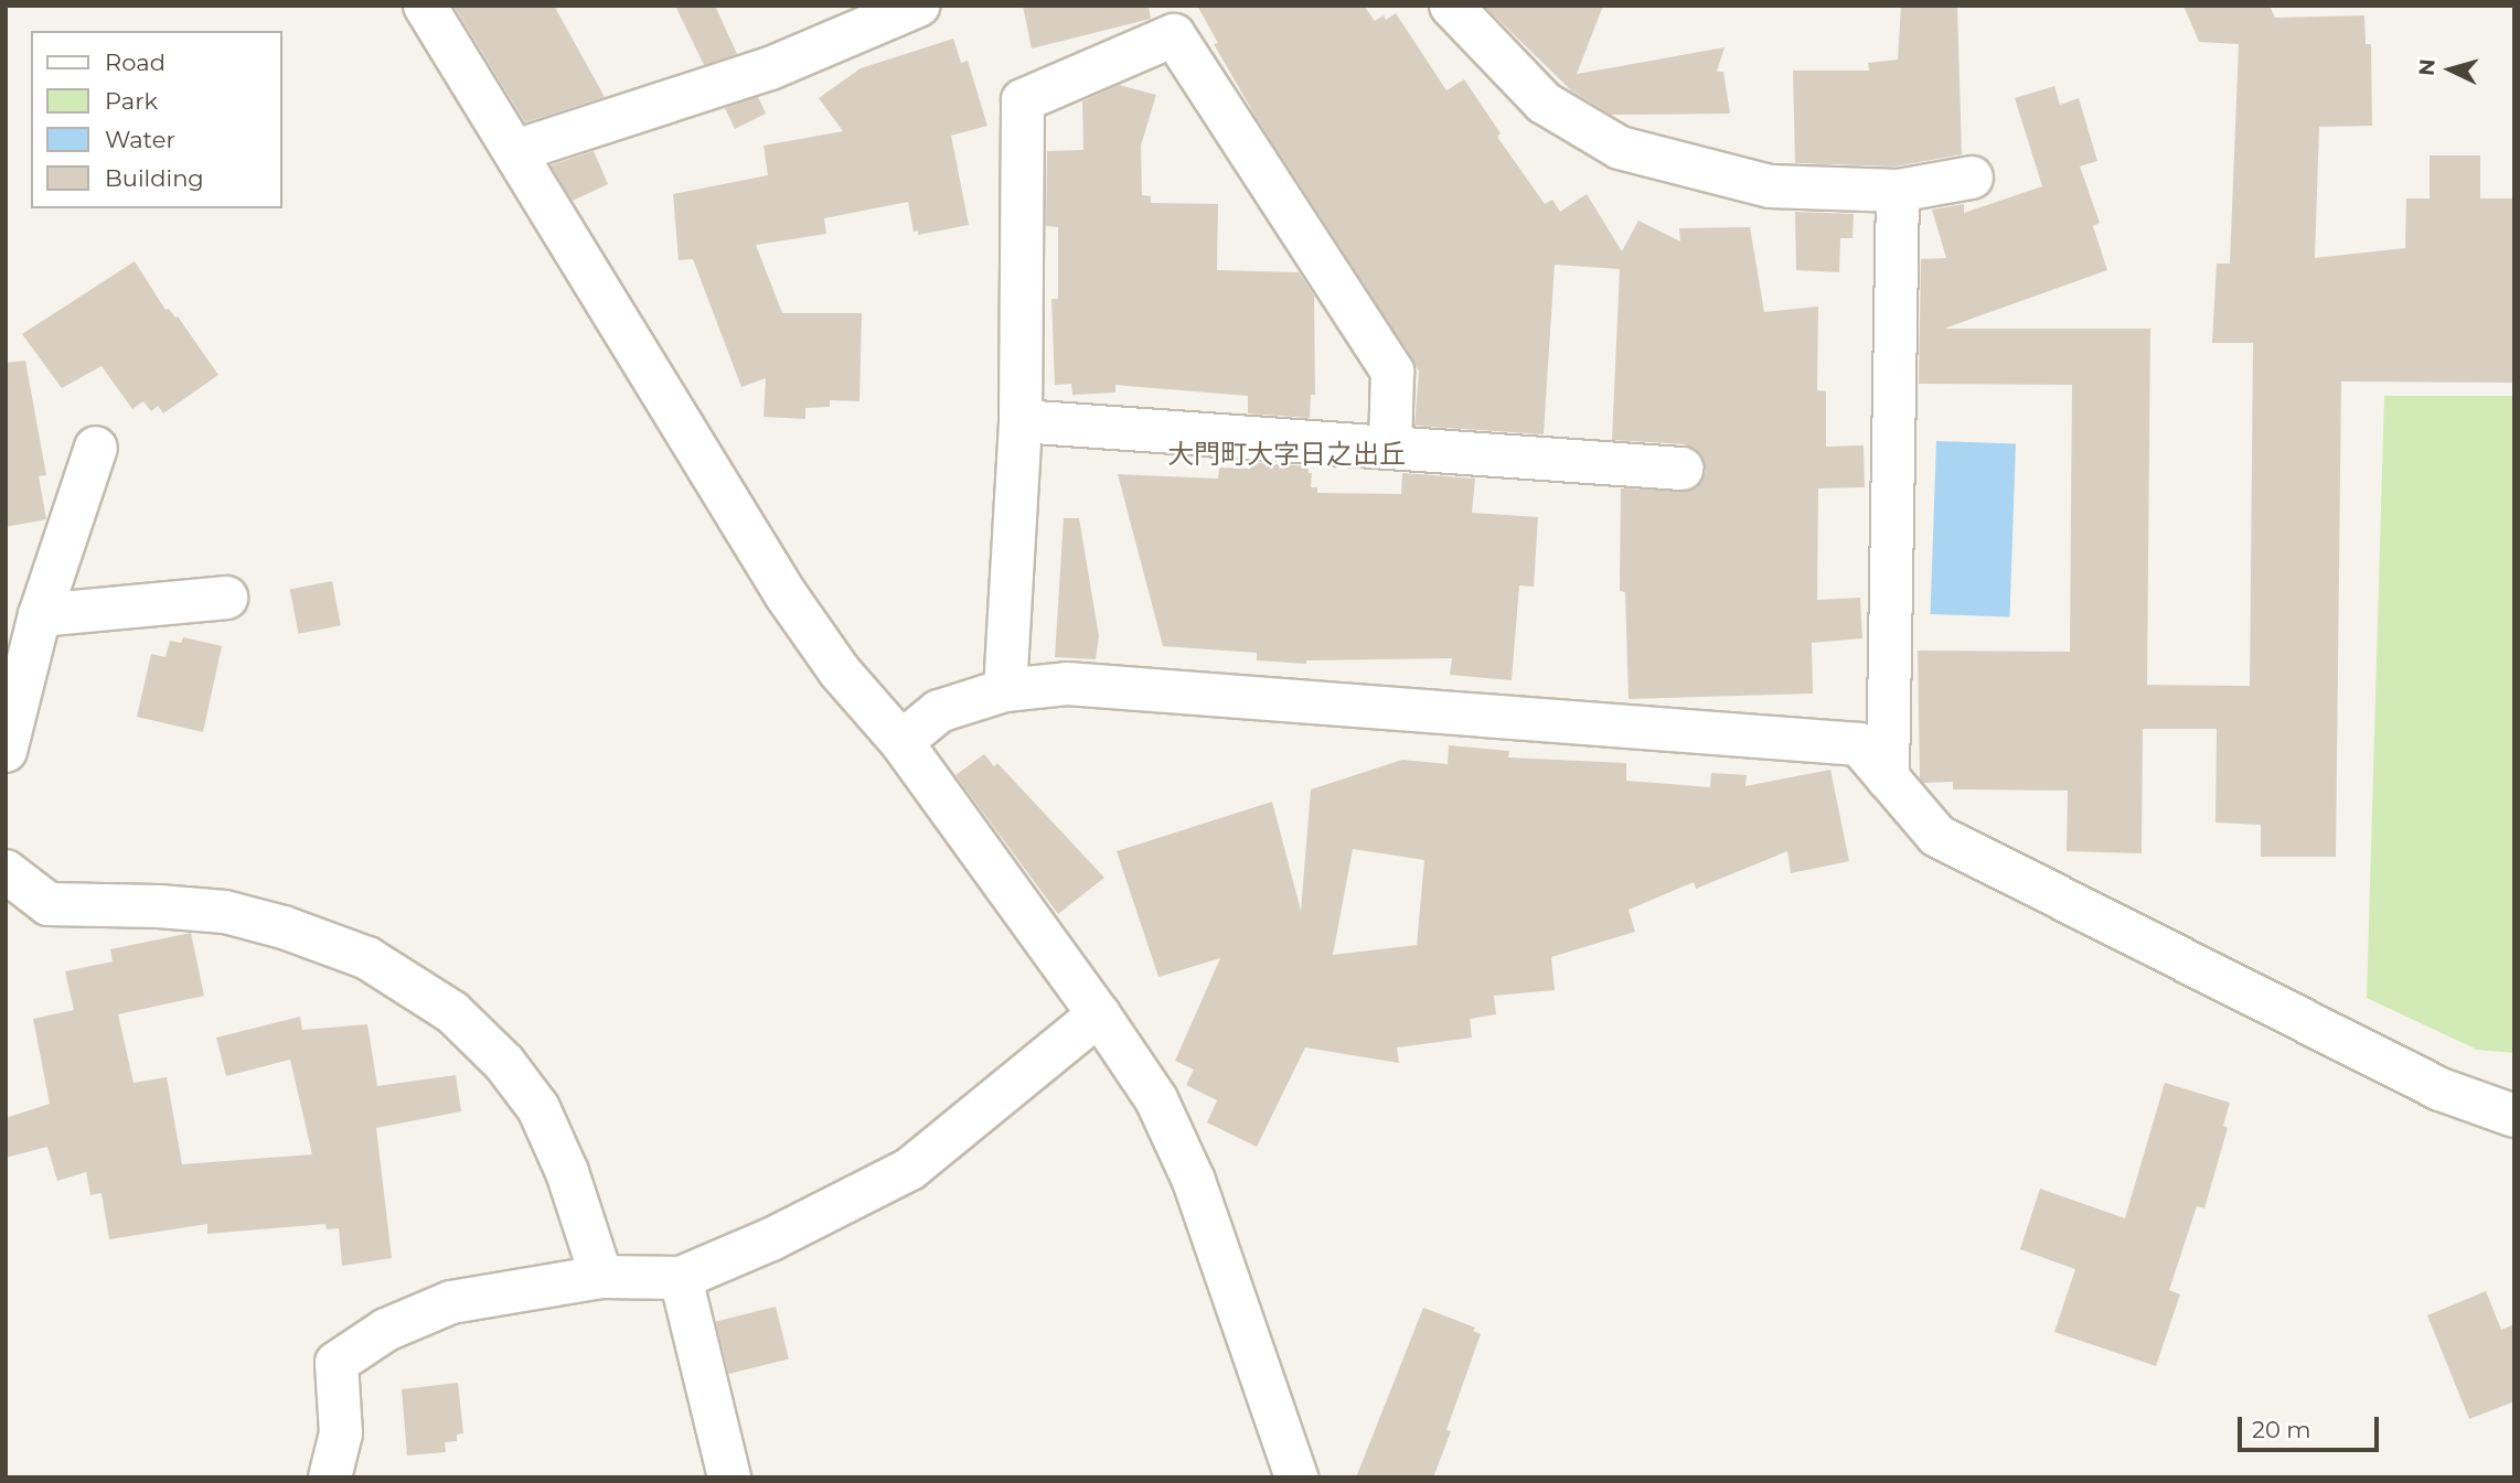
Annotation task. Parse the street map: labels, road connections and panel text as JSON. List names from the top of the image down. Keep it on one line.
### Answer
{"districts":["大門町大字日之出丘"],"legend":["Road","Park","Water","Building"],"scale_bar":"20 m","north":"left"}
